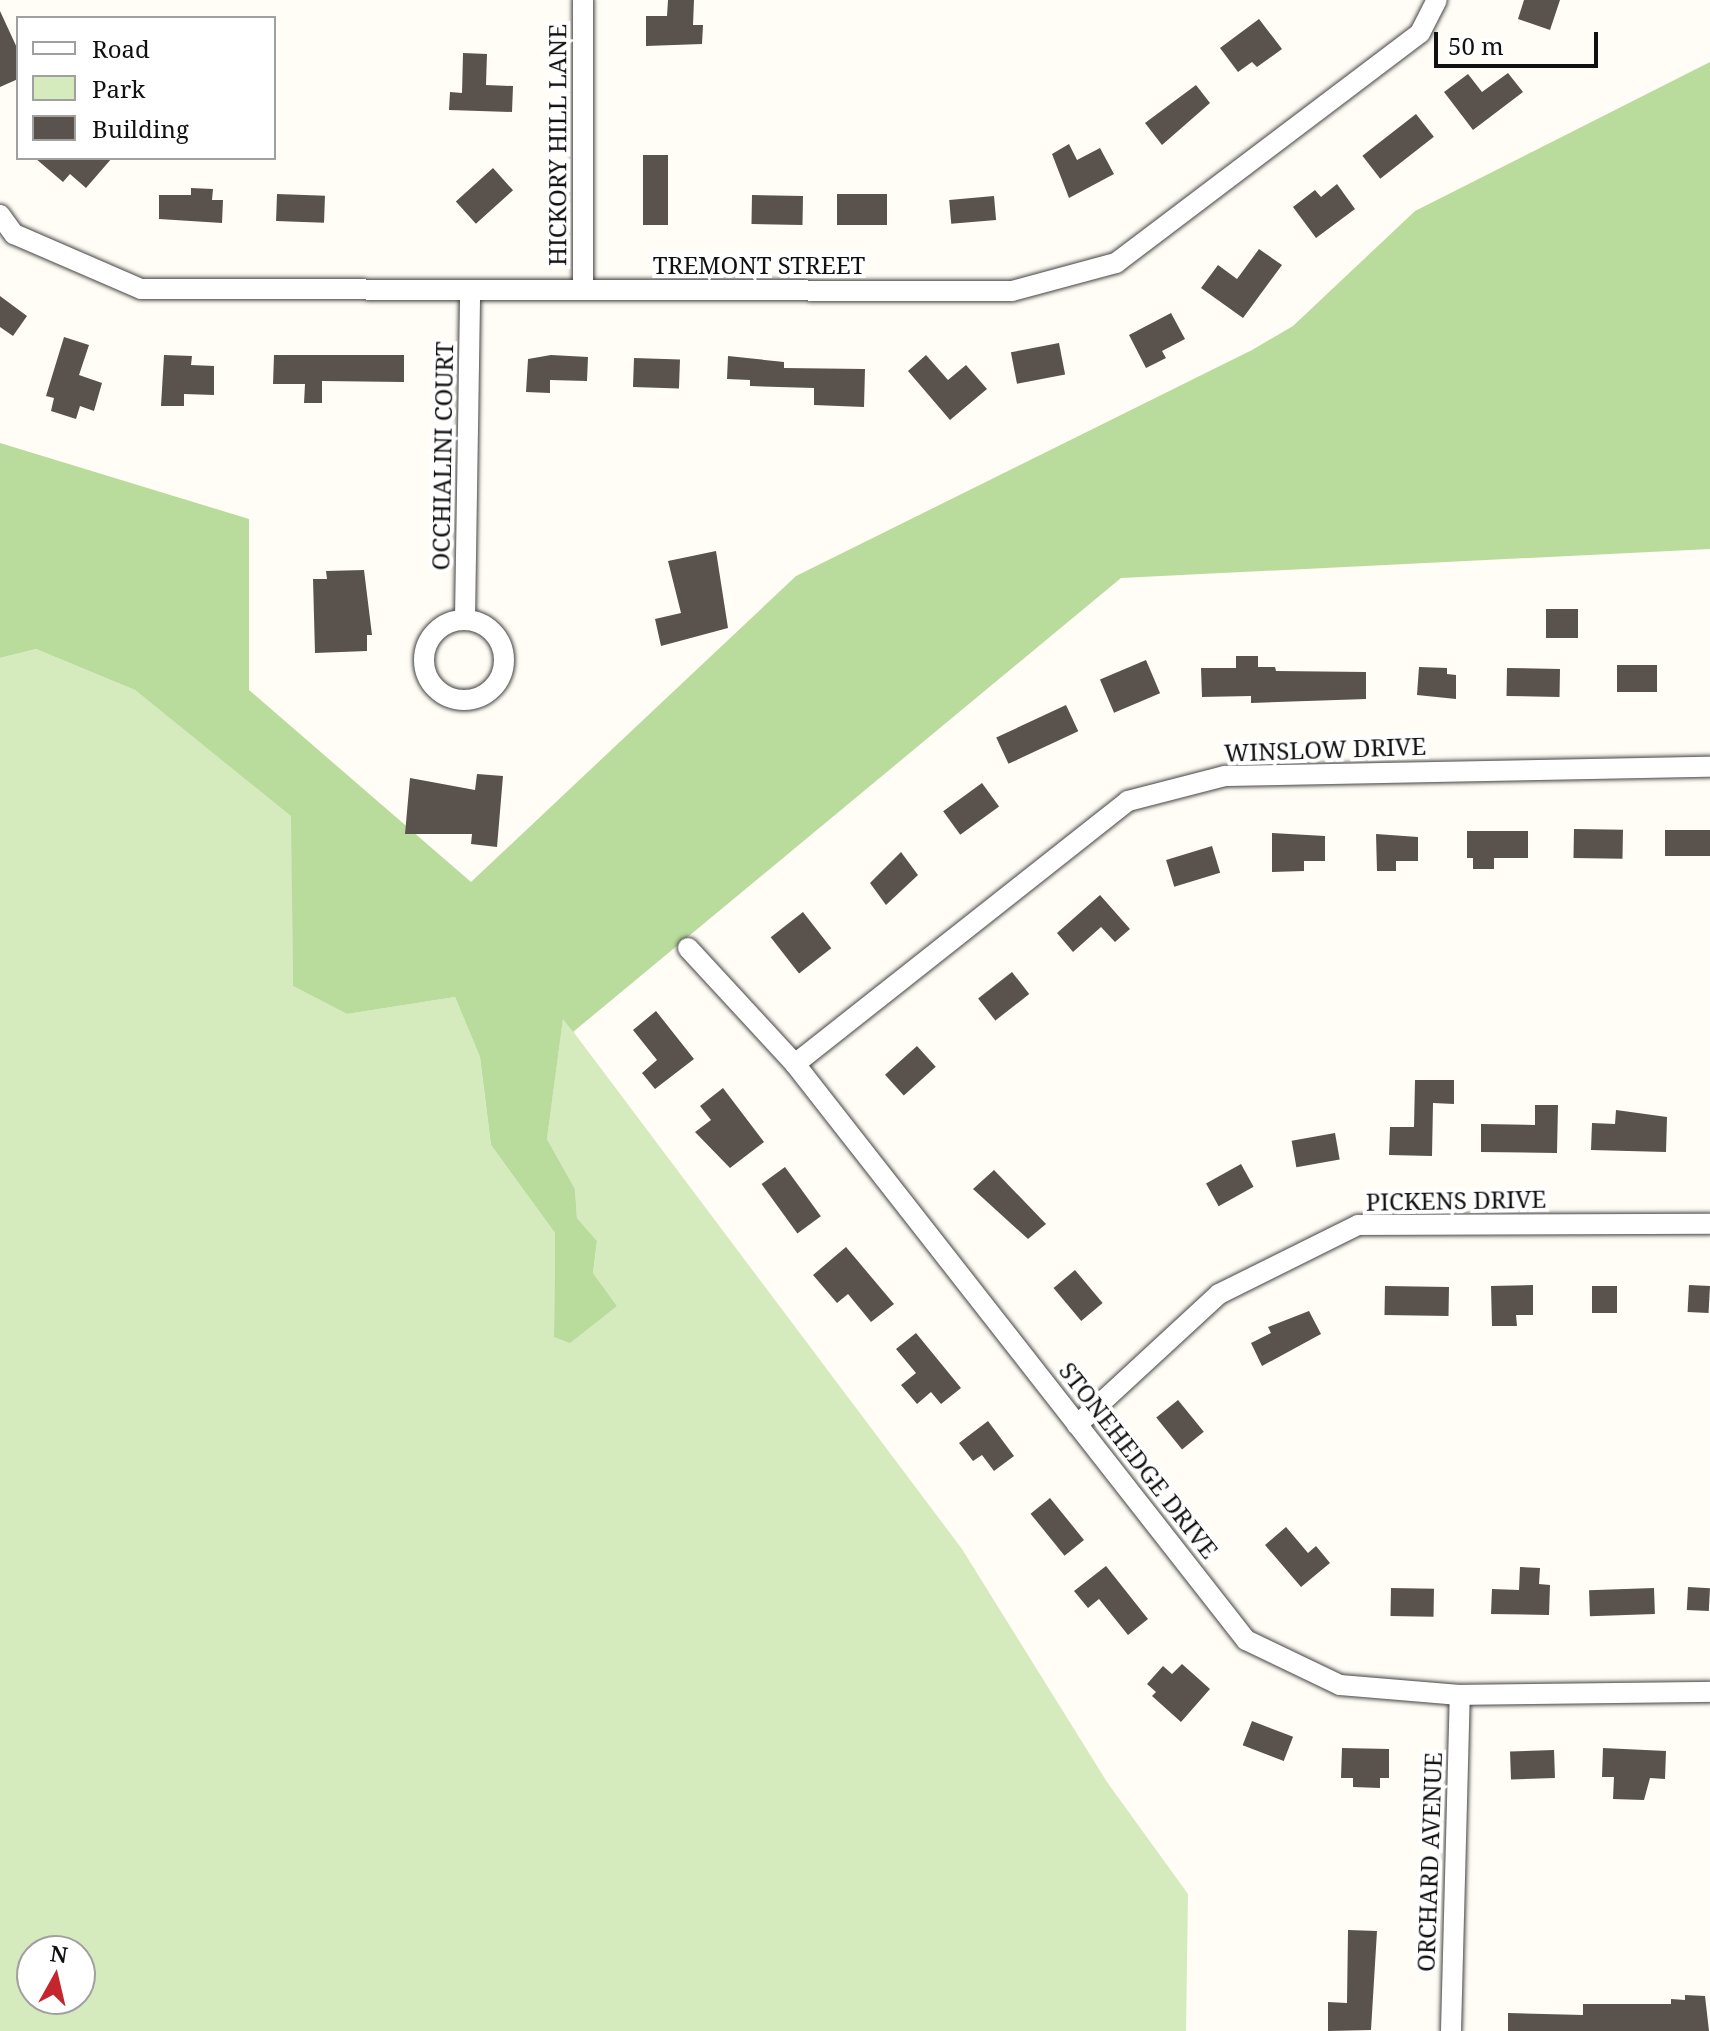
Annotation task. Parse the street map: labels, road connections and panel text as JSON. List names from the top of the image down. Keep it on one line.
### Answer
{"streets":{"street":["HICKORY HILL LANE","TREMONT STREET","OCCHIALINI COURT","WINSLOW DRIVE","PICKENS DRIVE","STONEHEDGE DRIVE","ORCHARD AVENUE"]},"crossings":[["HICKORY HILL LANE","TREMONT STREET"],["TREMONT STREET","OCCHIALINI COURT"],["WINSLOW DRIVE","STONEHEDGE DRIVE"],["PICKENS DRIVE","STONEHEDGE DRIVE"],["STONEHEDGE DRIVE","ORCHARD AVENUE"]],"legend":["Road","Park","Building"],"scale_bar":"50 m","north":"top"}
